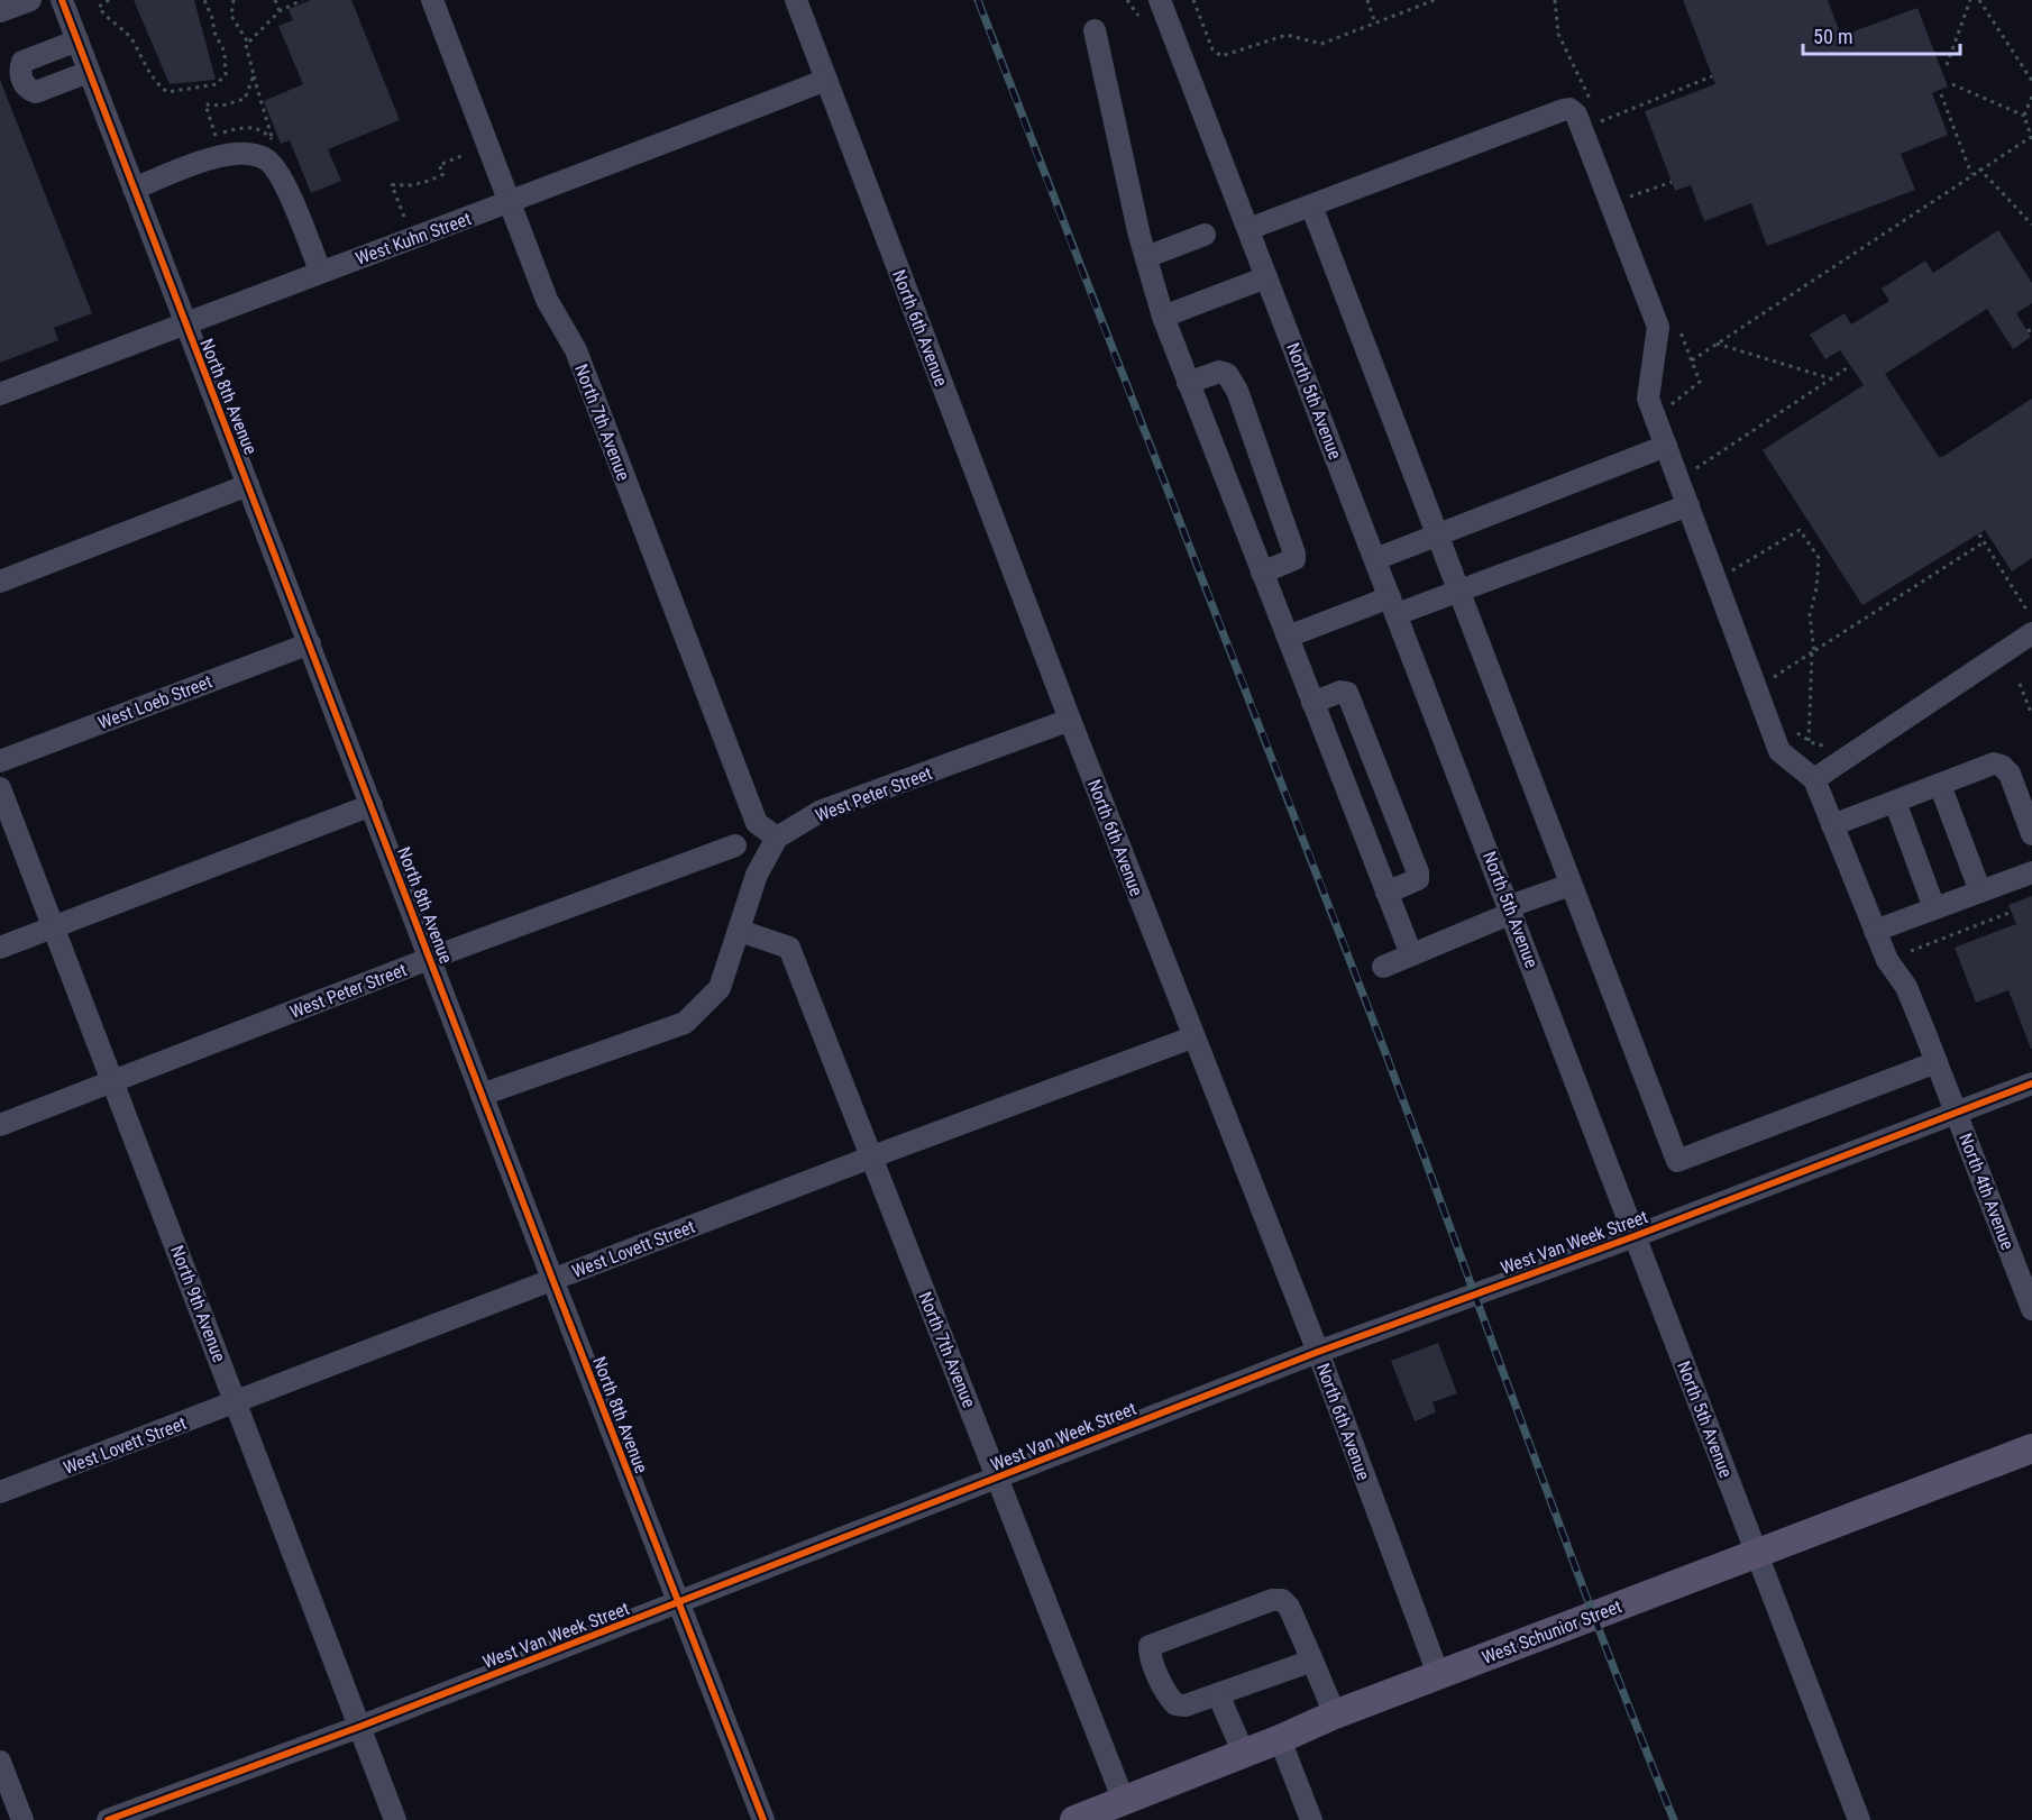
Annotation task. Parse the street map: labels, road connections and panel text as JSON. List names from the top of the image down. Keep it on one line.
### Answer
{"streets":{"main road":["West Schunior Street"],"street":["West Kuhn Street","North 6th Avenue","North 8th Avenue","North 5th Avenue","North 7th Avenue","West Loeb Street","West Peter Street","North 4th Avenue","West Van Week Street","West Lovett Street","North 9th Avenue"]},"crossings":[["West Kuhn Street","North 6th Avenue"],["West Kuhn Street","North 8th Avenue"],["West Kuhn Street","North 7th Avenue"],["North 6th Avenue","West Peter Street"],["North 6th Avenue","West Van Week Street"],["North 6th Avenue","West Lovett Street"],["North 6th Avenue","West Schunior Street"],["North 8th Avenue","West Loeb Street"],["North 8th Avenue","West Peter Street"],["North 8th Avenue","West Van Week Street"],["North 8th Avenue","West Lovett Street"],["North 5th Avenue","West Van Week Street"],["North 5th Avenue","West Schunior Street"],["North 7th Avenue","West Peter Street"],["North 7th Avenue","West Van Week Street"],["North 7th Avenue","West Lovett Street"],["North 7th Avenue","West Schunior Street"],["West Peter Street","North 9th Avenue"],["North 4th Avenue","West Van Week Street"],["West Van Week Street","North 9th Avenue"],["West Lovett Street","North 9th Avenue"]],"scale_bar":"50 m"}
